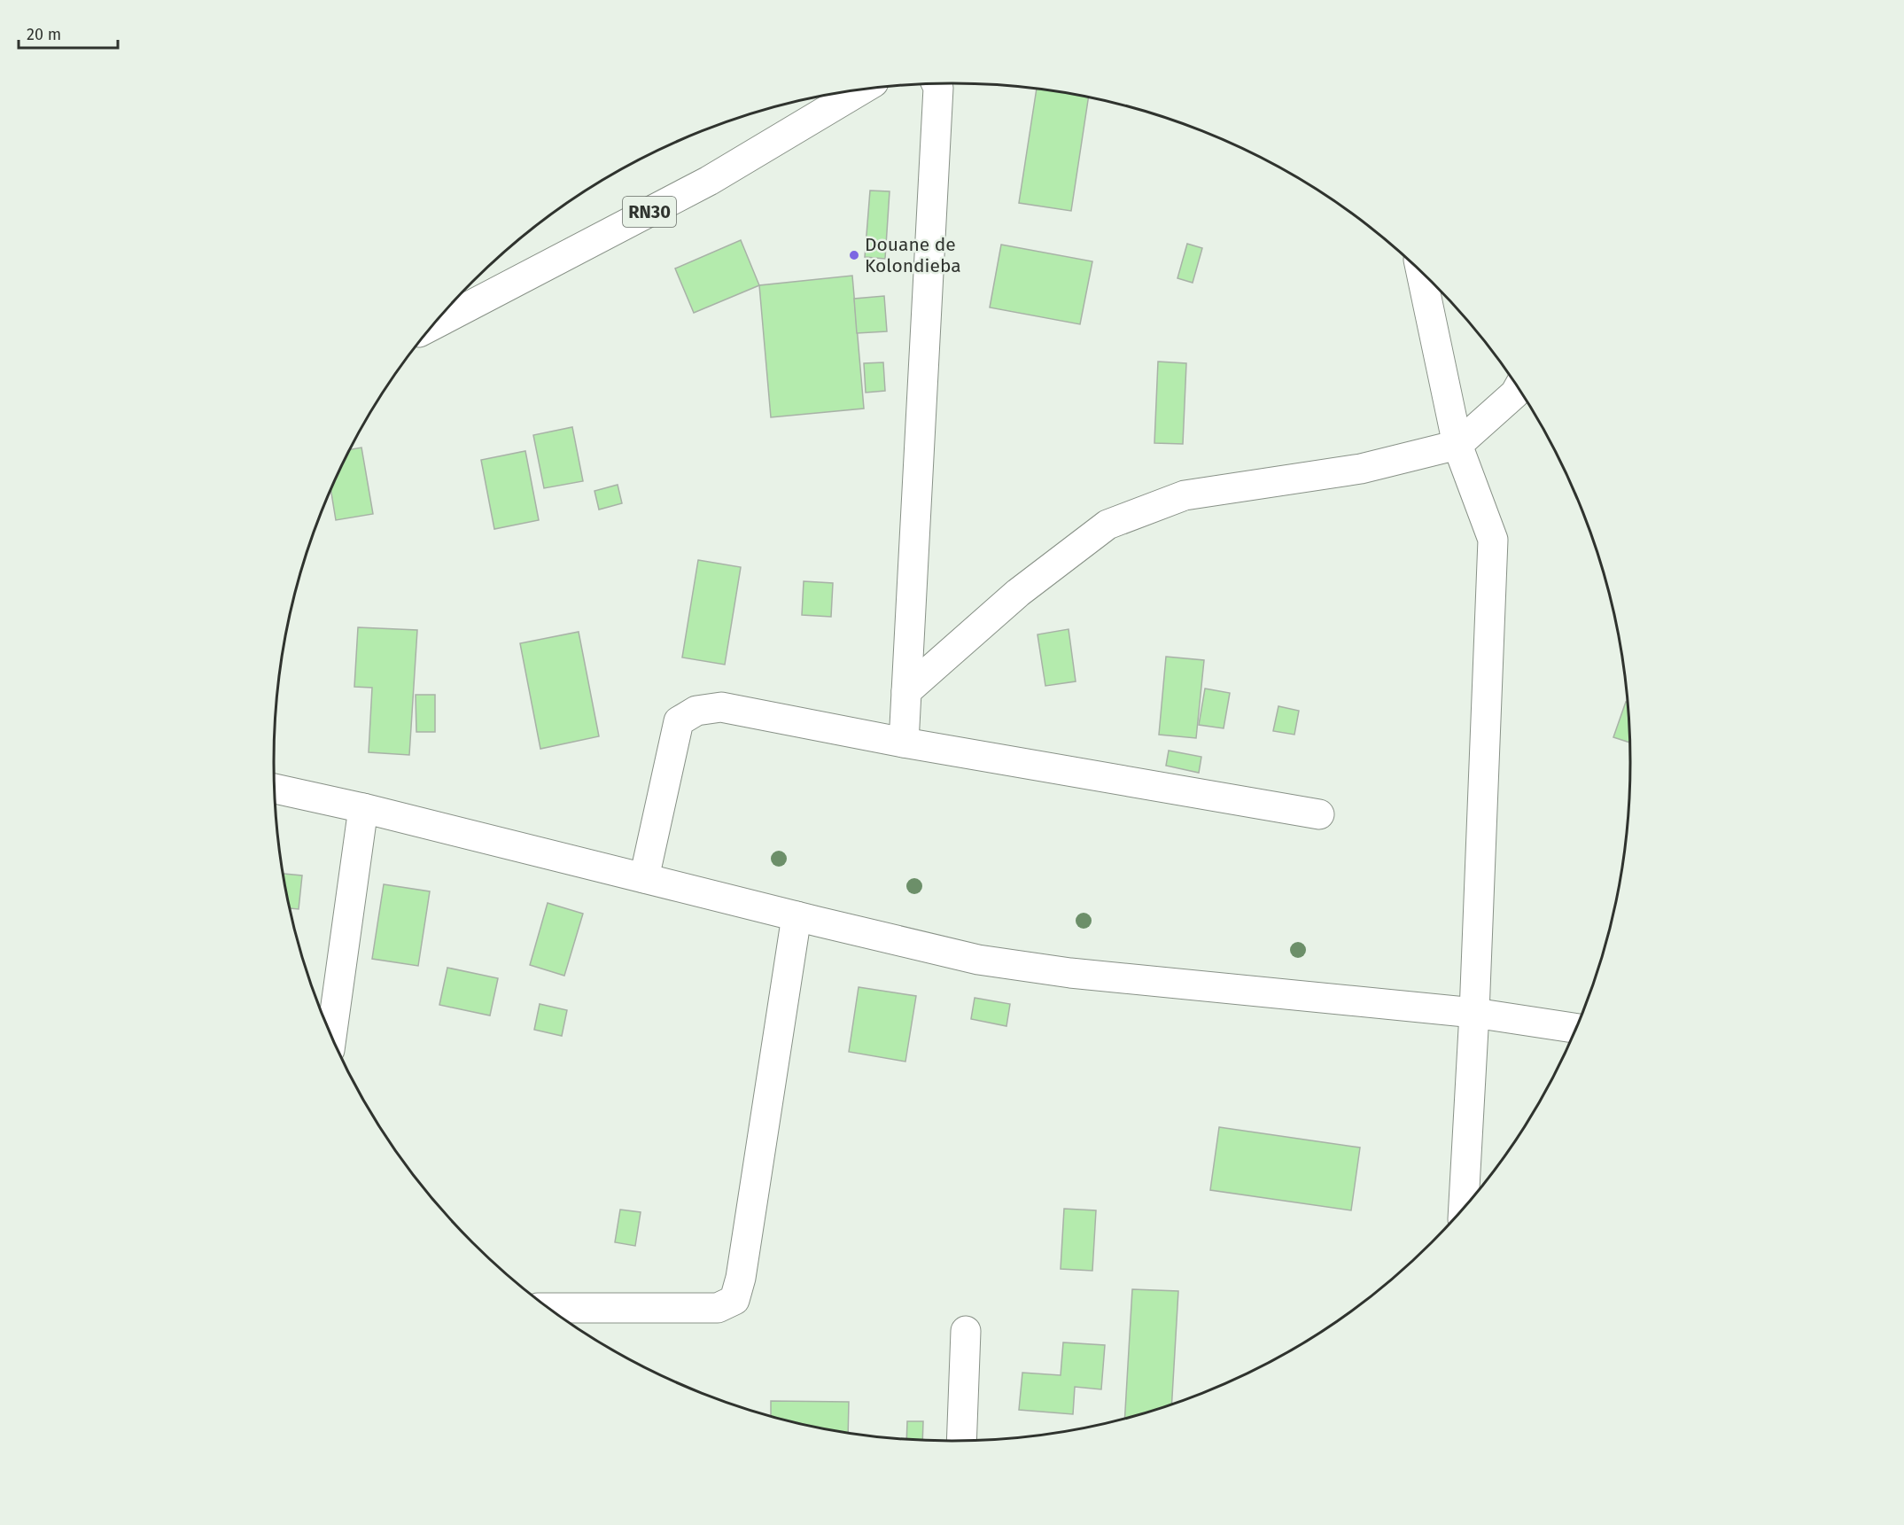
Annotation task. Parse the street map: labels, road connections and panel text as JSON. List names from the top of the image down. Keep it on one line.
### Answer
{"streets":{"street":["RN30"]},"places":["Douane de Kolondieba"],"scale_bar":"20 m"}
